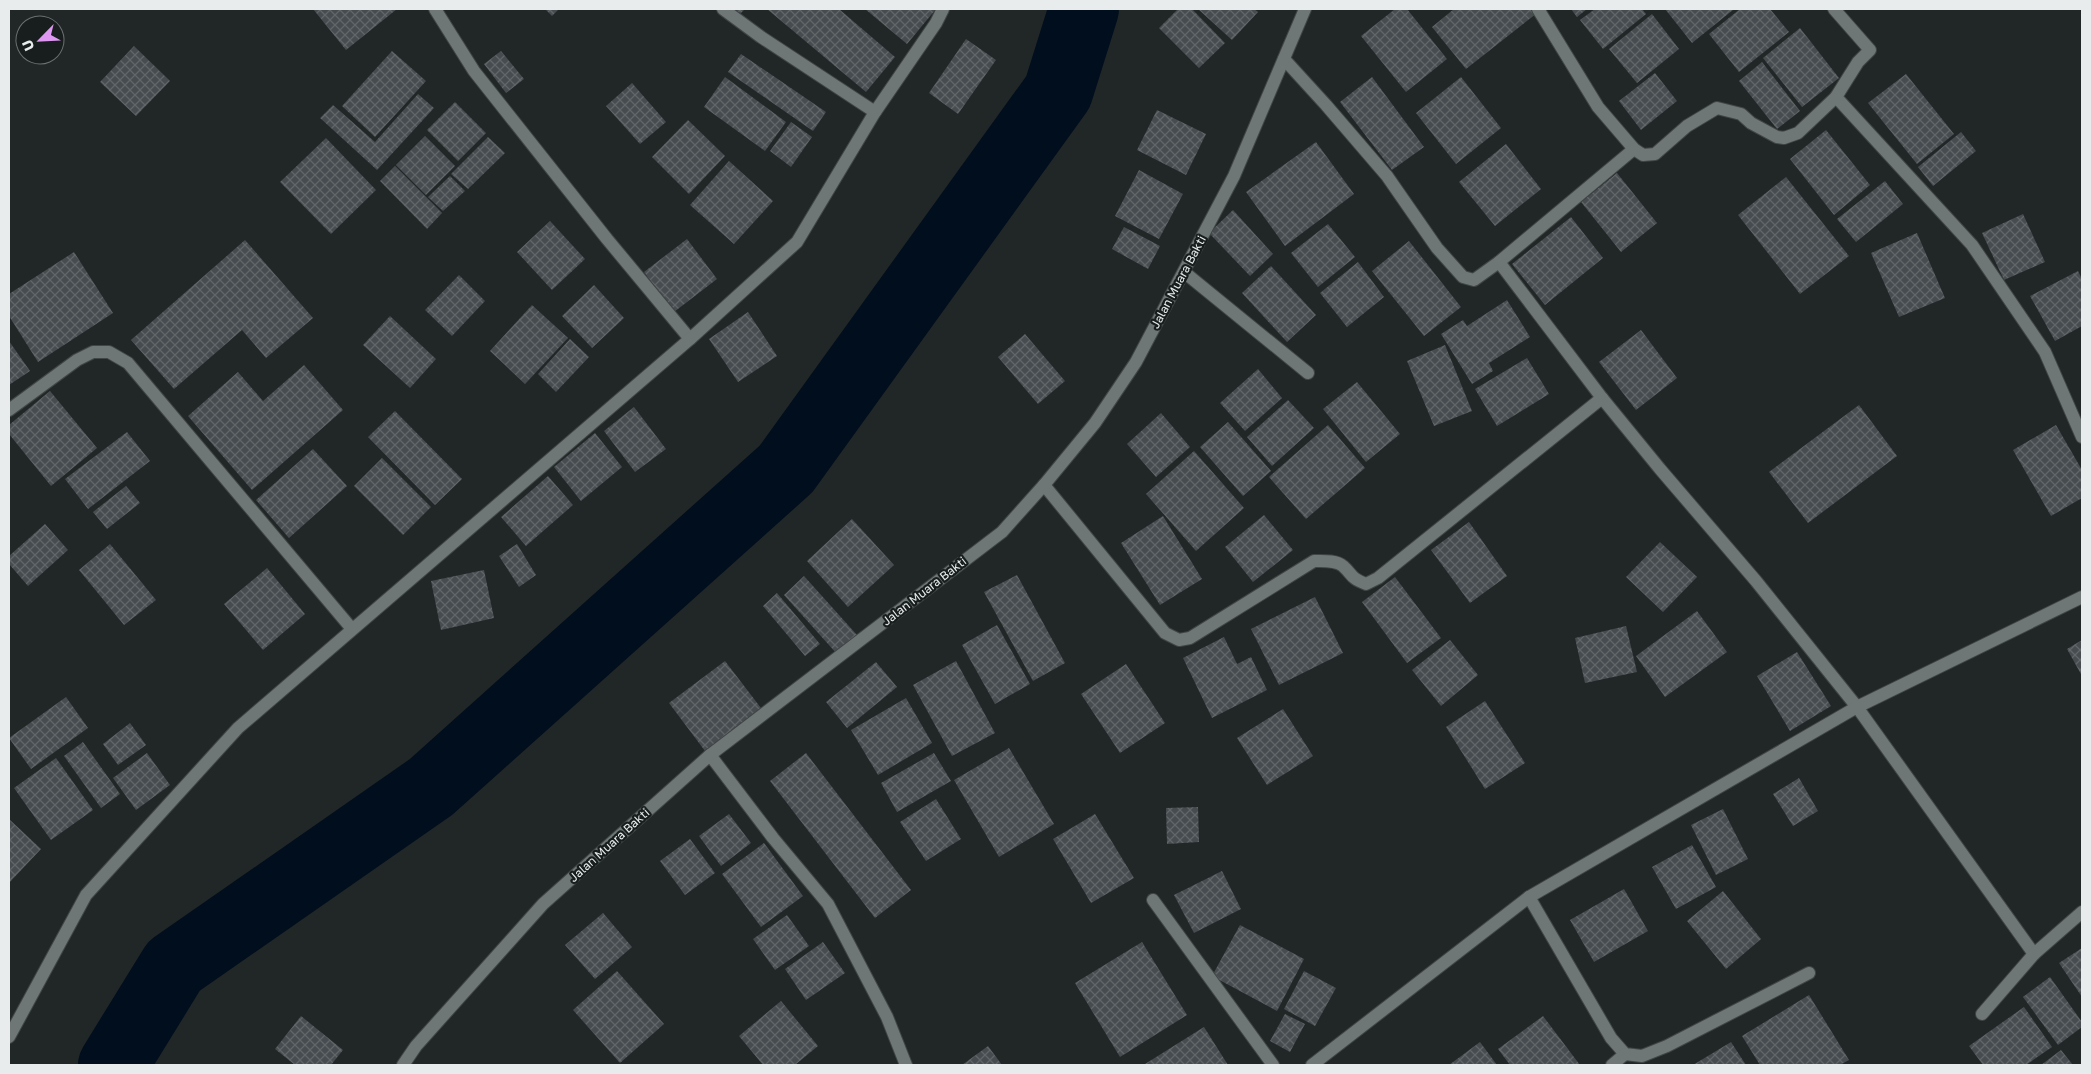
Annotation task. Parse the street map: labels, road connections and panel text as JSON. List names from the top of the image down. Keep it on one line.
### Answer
{"streets":{"street":["Jalan Muara Bakti"]},"north":"bottom left"}
